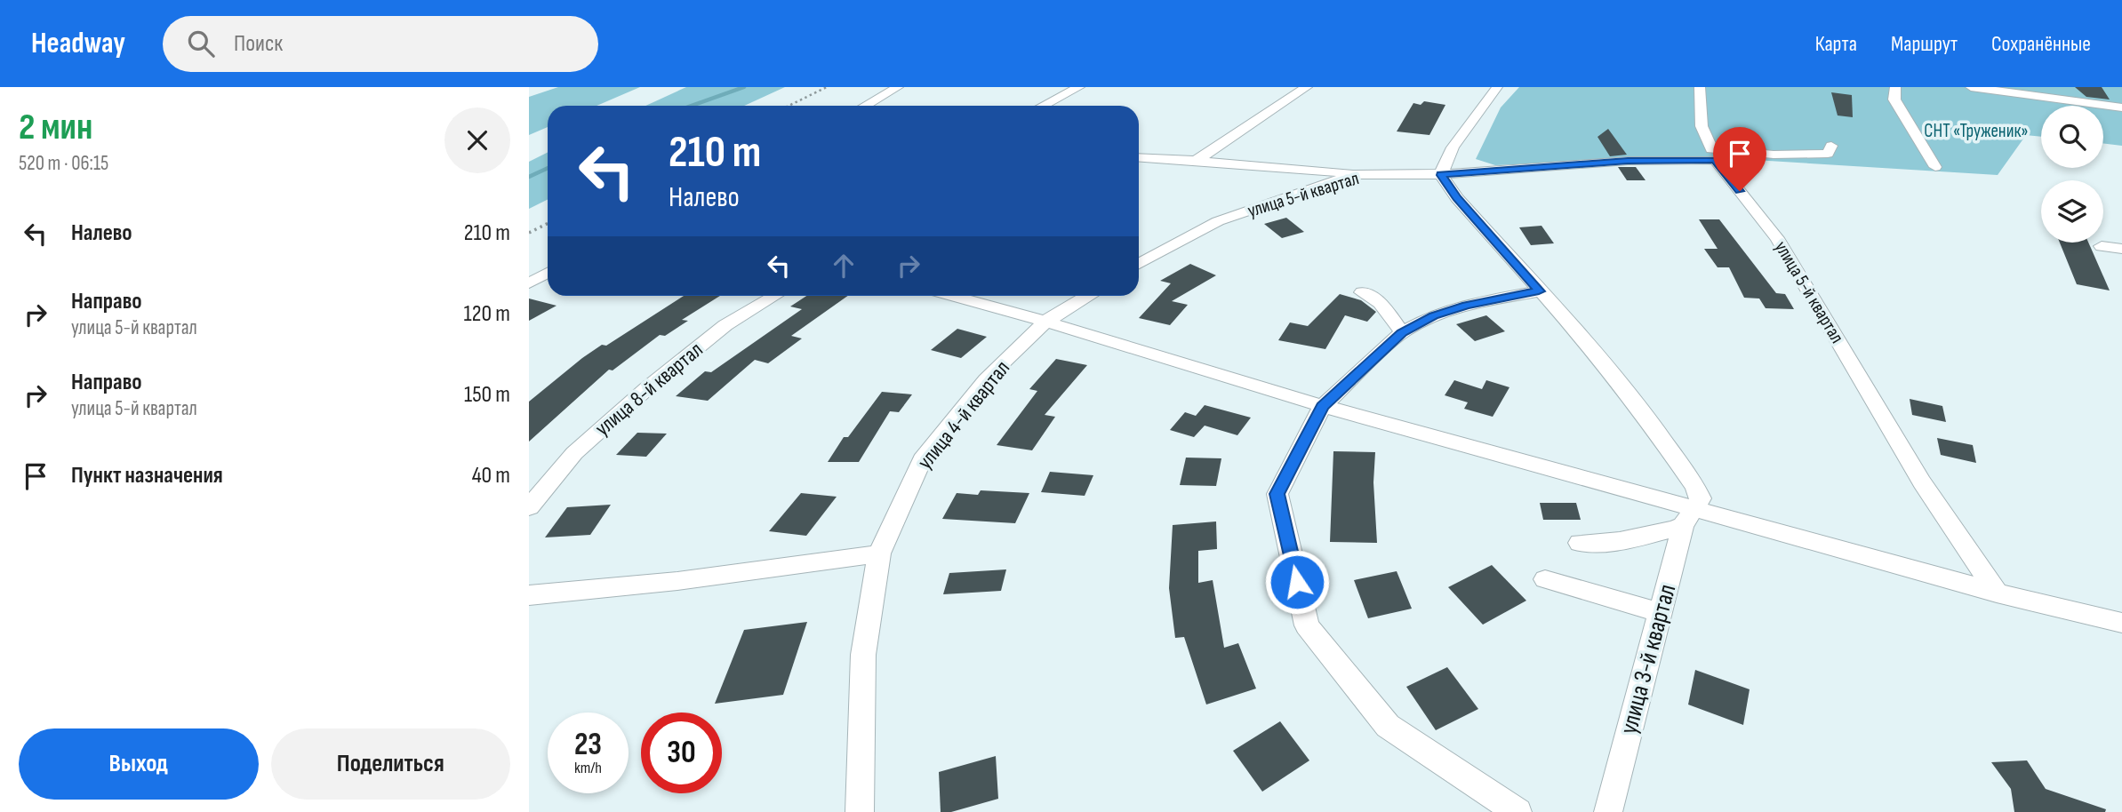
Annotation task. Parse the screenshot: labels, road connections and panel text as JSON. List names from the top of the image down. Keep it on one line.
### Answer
{"streets":{"street":["улица 5-й квартал","улица 8-й квартал","улица 4-й квартал","улица 3-й квартал"]},"parks":["СНТ «Труженик»"],"page":{"header":"Headway","search":"Поиск","nav":["Карта","Маршрут","Сохранённые"],"heading":["2 мин","520 m · 06:15"],"turn":["210 m","Налево"],"list":[{"name":"Налево","value":"210 m"},{"name":"Направо","note":"улица 5-й квартал","value":"120 m"},{"name":"Направо","note":"улица 5-й квартал","value":"150 m"},{"name":"Пункт назначения","value":"40 m"}],"speed":"23 km/h","limit":"30","buttons":["Выход","Поделиться"]}}
